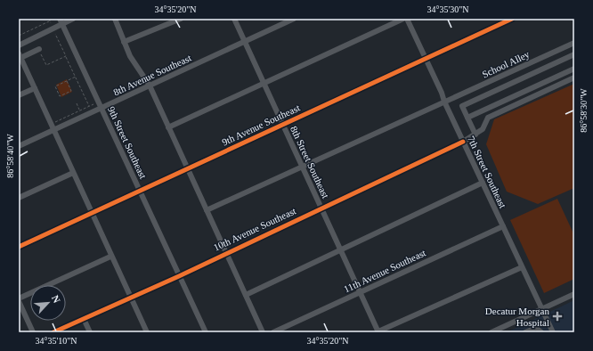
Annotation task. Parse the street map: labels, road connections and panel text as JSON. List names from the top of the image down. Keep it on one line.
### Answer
{"streets":{"street":["School Alley","8th Avenue Southeast","9th Avenue Southeast","9th Street Southeast","8th Street Southeast","7th Street Southeast","10th Avenue Southeast","11th Avenue Southeast"]},"crossings":[["School Alley","8th Street Southeast"],["School Alley","7th Street Southeast"],["8th Avenue Southeast","9th Street Southeast"],["8th Avenue Southeast","8th Street Southeast"],["9th Avenue Southeast","9th Street Southeast"],["9th Avenue Southeast","8th Street Southeast"],["9th Avenue Southeast","7th Street Southeast"],["9th Street Southeast","10th Avenue Southeast"],["8th Street Southeast","10th Avenue Southeast"],["8th Street Southeast","11th Avenue Southeast"],["7th Street Southeast","10th Avenue Southeast"],["7th Street Southeast","11th Avenue Southeast"]],"places":{"health":["Decatur Morgan Hospital"]},"north":"top right","coordinates":["34°35'20\"N","34°35'30\"N","86°58'30\"W","86°58'40\"W","34°35'10\"N"]}
